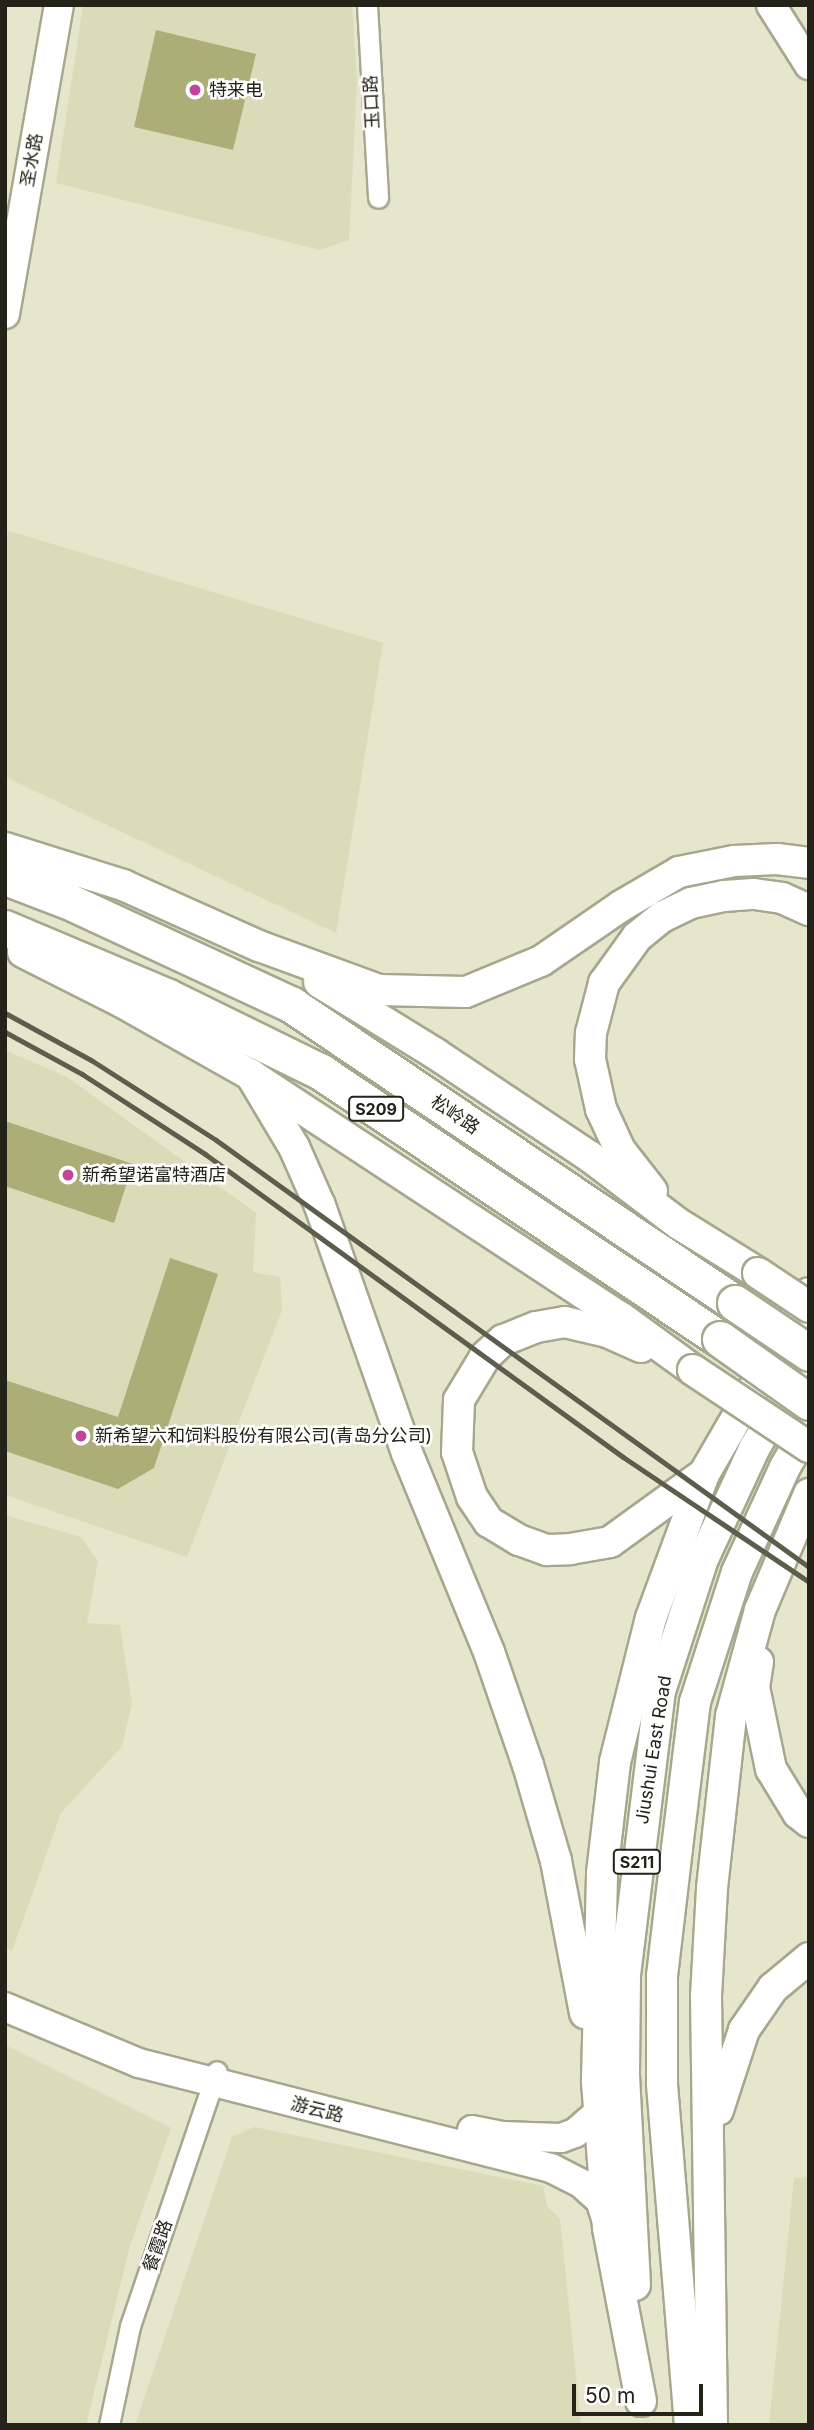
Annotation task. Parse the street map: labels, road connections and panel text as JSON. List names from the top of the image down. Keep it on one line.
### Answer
{"streets":{"highway":["S209","松岭路"],"main road":["圣水路","Jiushui East Road","S211","游云路"],"street":["玉口路","餐霞路"]},"crossings":[["松岭路","Jiushui East Road"],["游云路","餐霞路"]],"places":["特来电","新希望诺富特酒店","新希望六和饲料股份有限公司(青岛分公司)"],"scale_bar":"50 m"}
